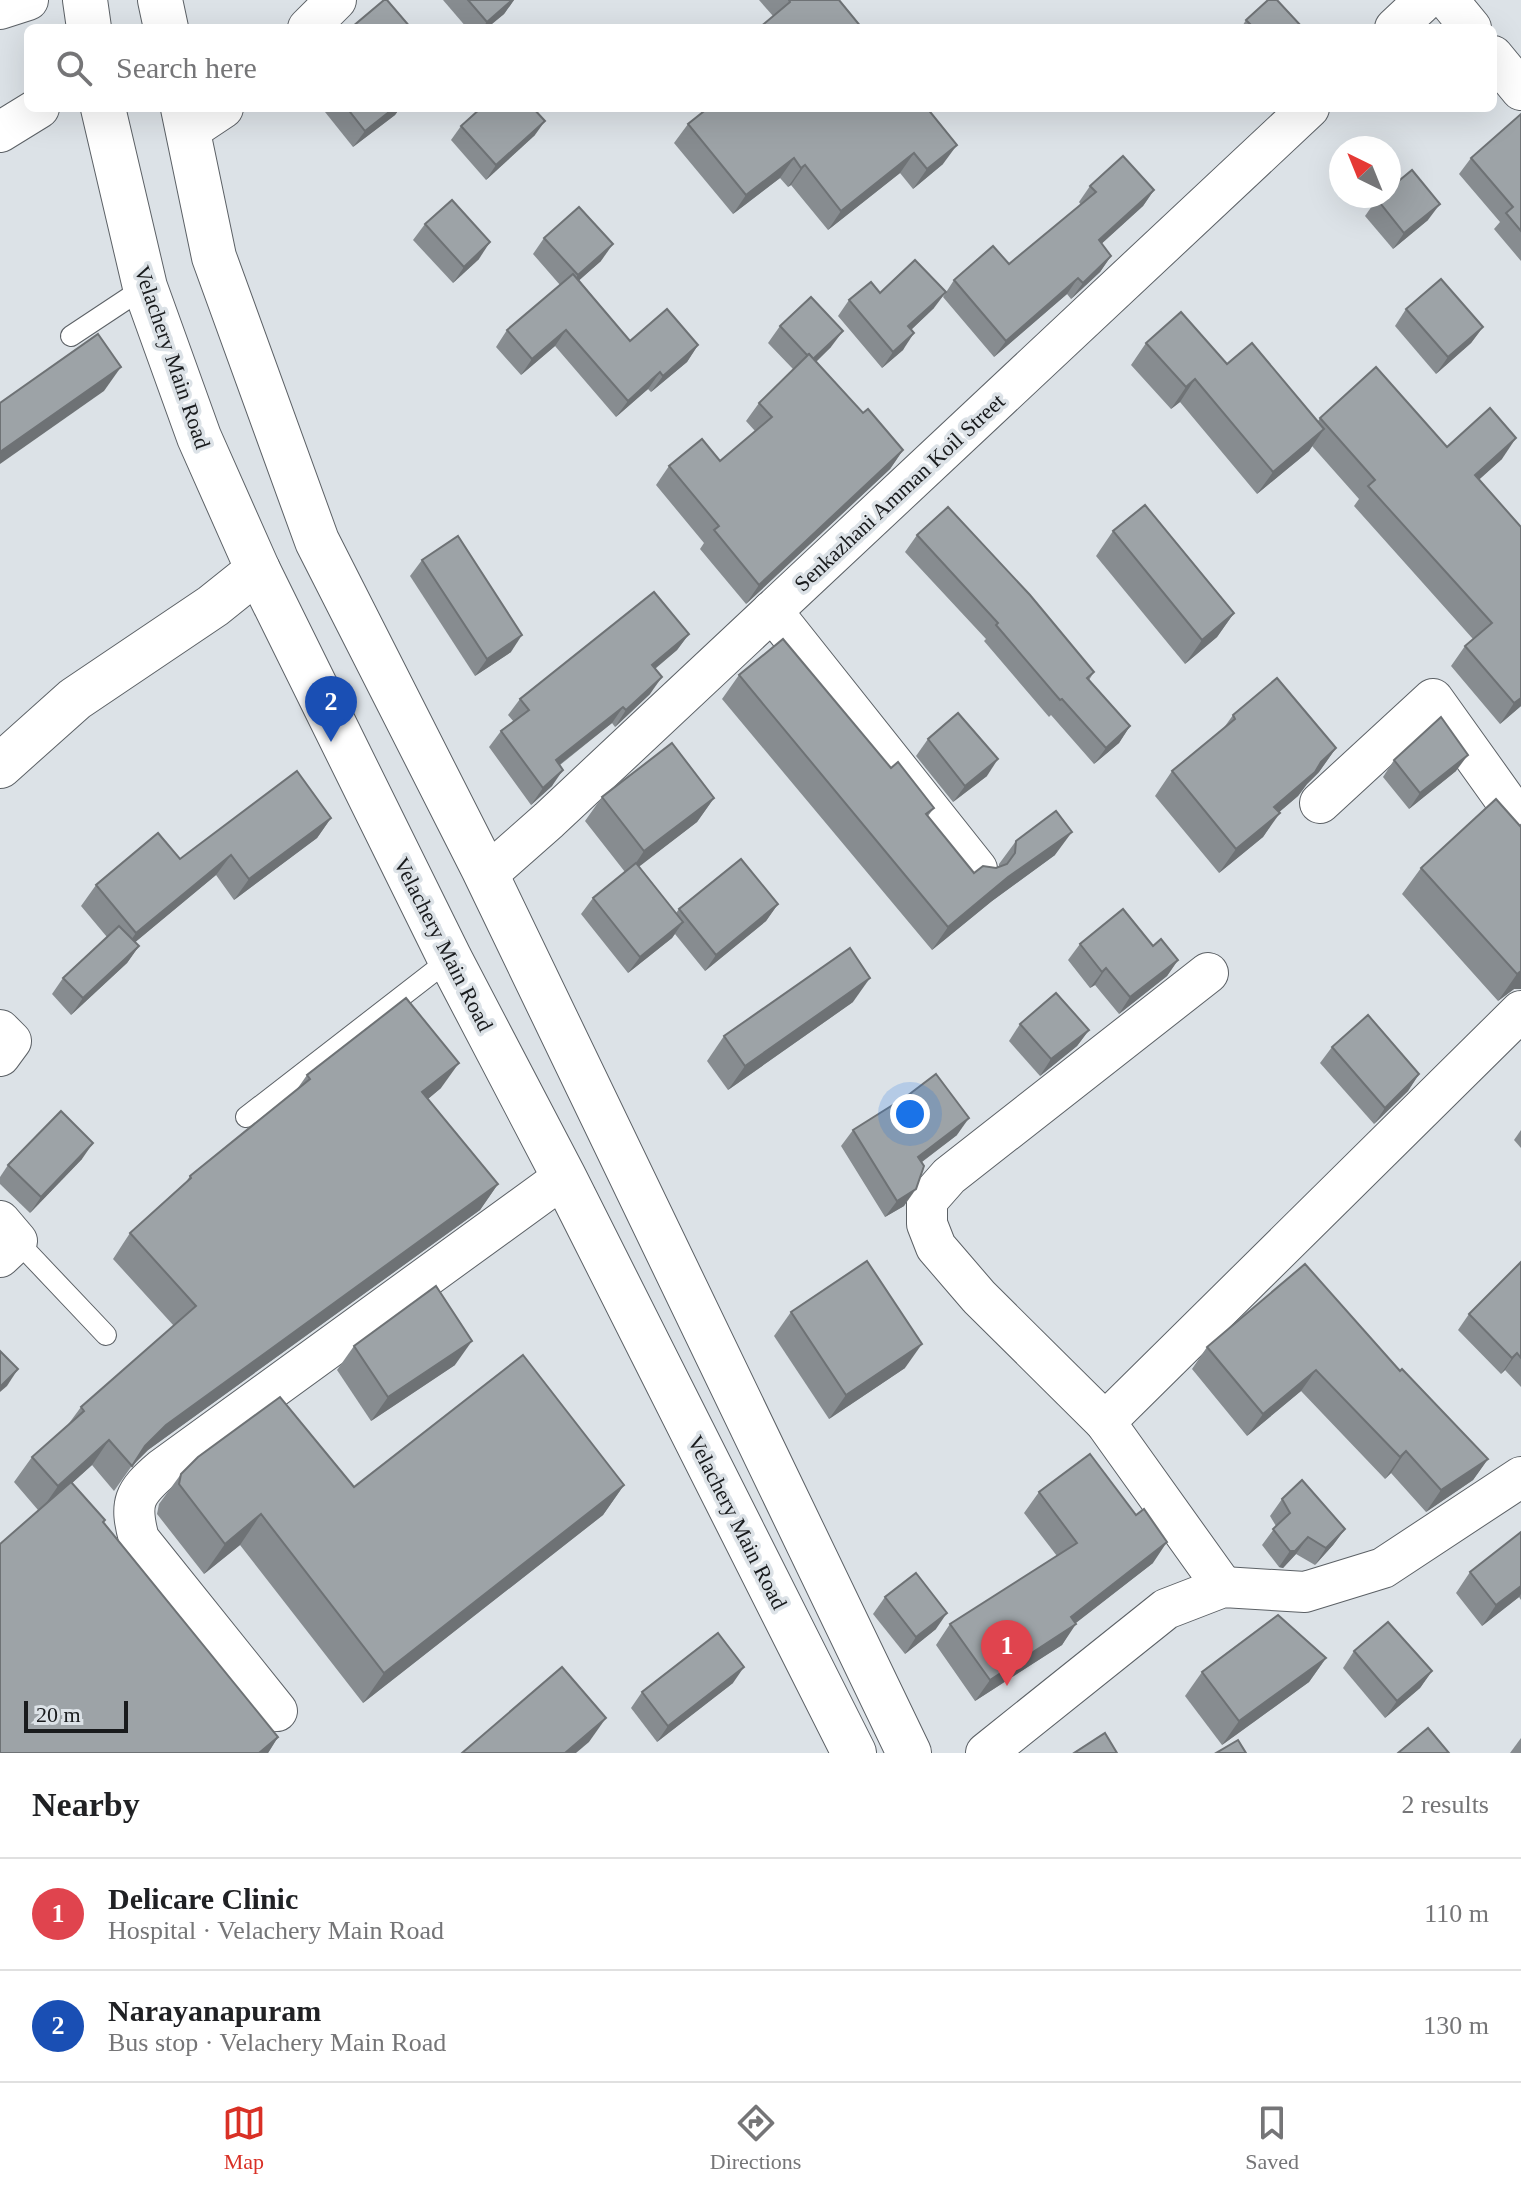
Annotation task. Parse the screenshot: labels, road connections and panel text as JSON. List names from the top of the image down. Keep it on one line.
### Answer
{"streets":{"main road":["Velachery Main Road"],"street":["Senkazhani Amman Koil Street"]},"scale_bar":"20 m","north":"top left","page":{"search":"Search here","pins":["2","1"],"scale":"20 m","heading":["Nearby","2 results"],"list":[{"mark":"1","name":"Delicare Clinic","note":"Hospital · Velachery Main Road","value":"110 m"},{"mark":"2","name":"Narayanapuram","note":"Bus stop · Velachery Main Road","value":"130 m"}],"nav":["Map","Directions","Saved"]}}
